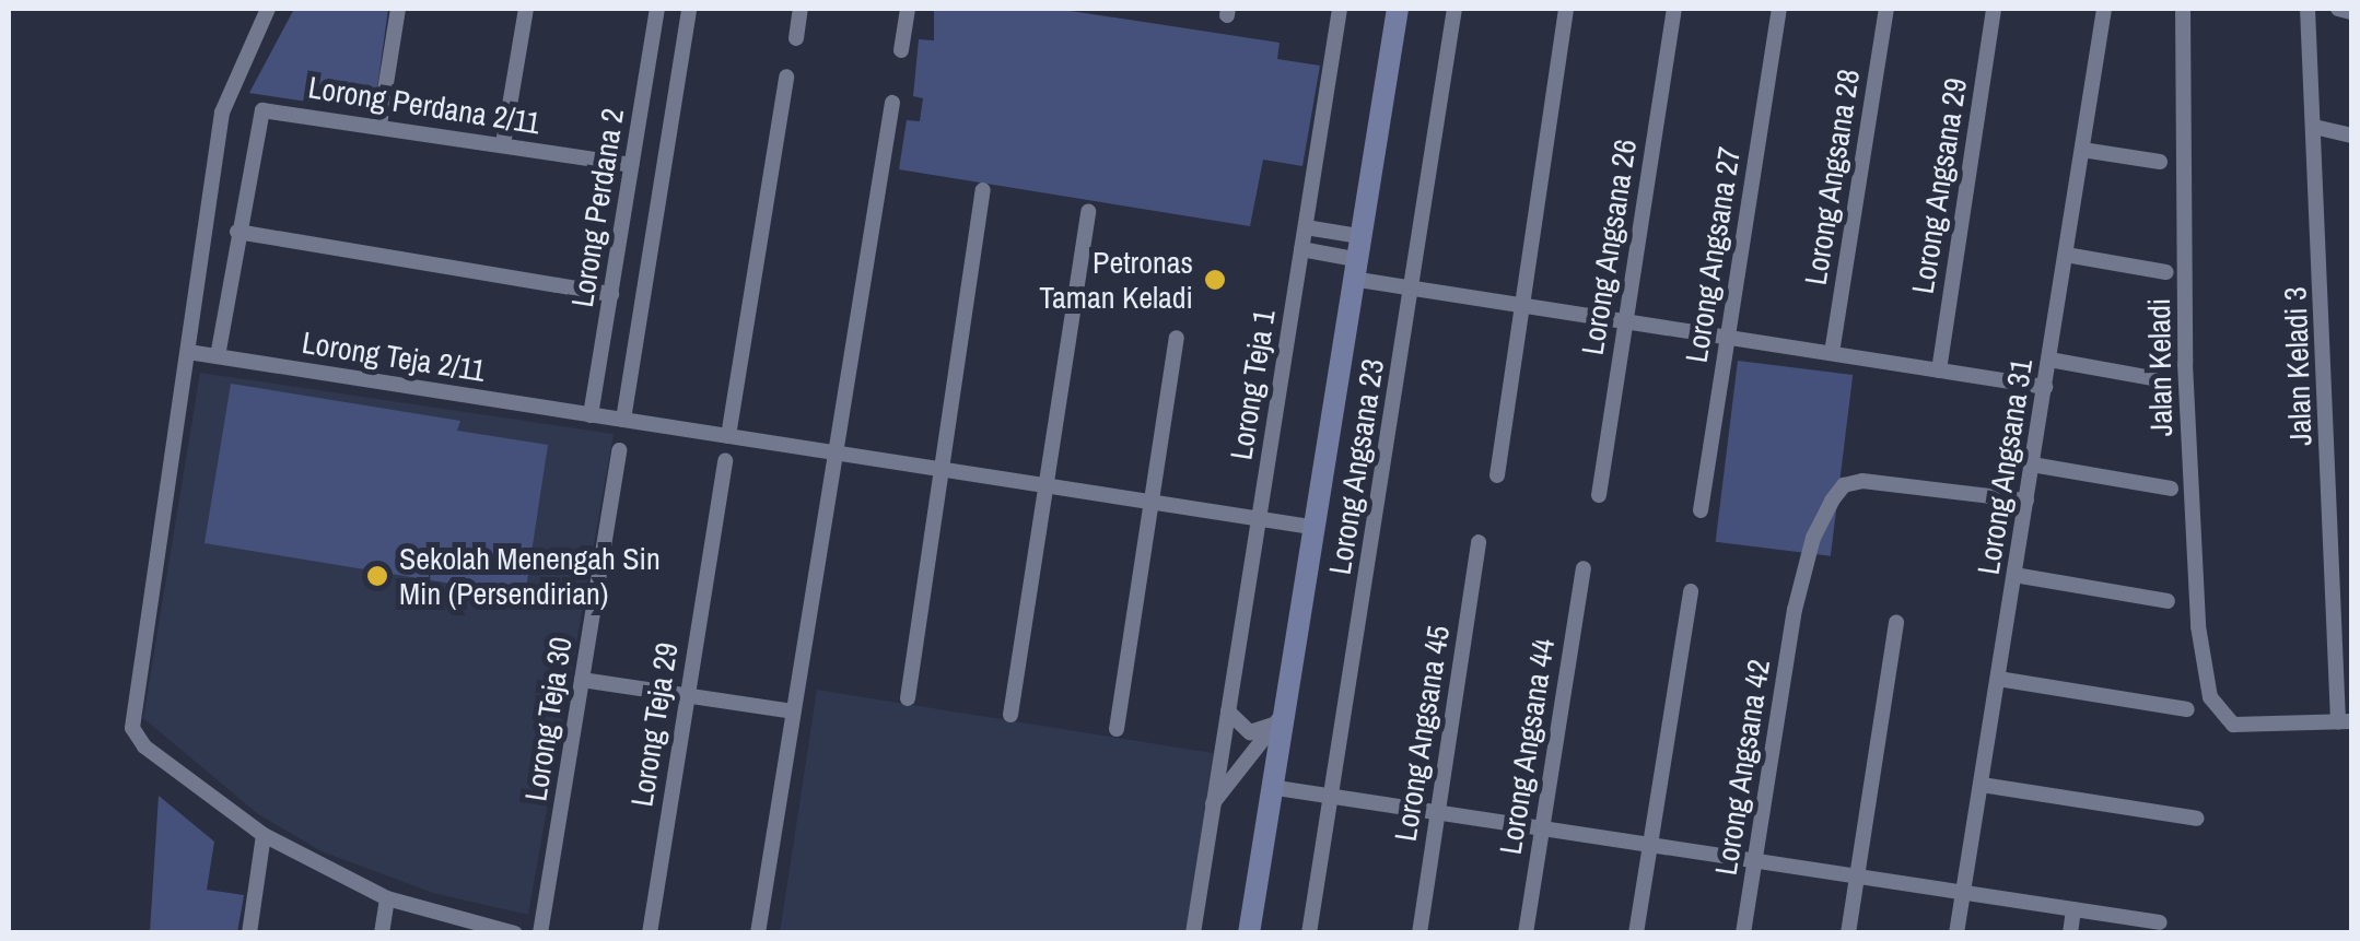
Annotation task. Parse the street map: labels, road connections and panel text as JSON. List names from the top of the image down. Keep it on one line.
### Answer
{"streets":{"street":["Lorong Perdana 2/11","Lorong Angsana 28","Lorong Angsana 29","Lorong Perdana 2","Lorong Angsana 26","Lorong Angsana 27","Lorong Teja 2/11","Jalan Keladi 3","Jalan Keladi","Lorong Teja 1","Lorong Angsana 23","Lorong Angsana 31","Lorong Teja 30","Lorong Teja 29","Lorong Angsana 45","Lorong Angsana 44","Lorong Angsana 42"]},"crossings":[["Lorong Perdana 2/11","Lorong Perdana 2"],["Lorong Perdana 2/11","Lorong Teja 2/11"],["Lorong Perdana 2","Lorong Teja 2/11"],["Lorong Teja 2/11","Lorong Teja 1"],["Jalan Keladi 3","Jalan Keladi"],["Lorong Angsana 31","Lorong Angsana 42"]],"places":["Petronas Taman Keladi","Sekolah Menengah Sin Min (Persendirian)"]}
